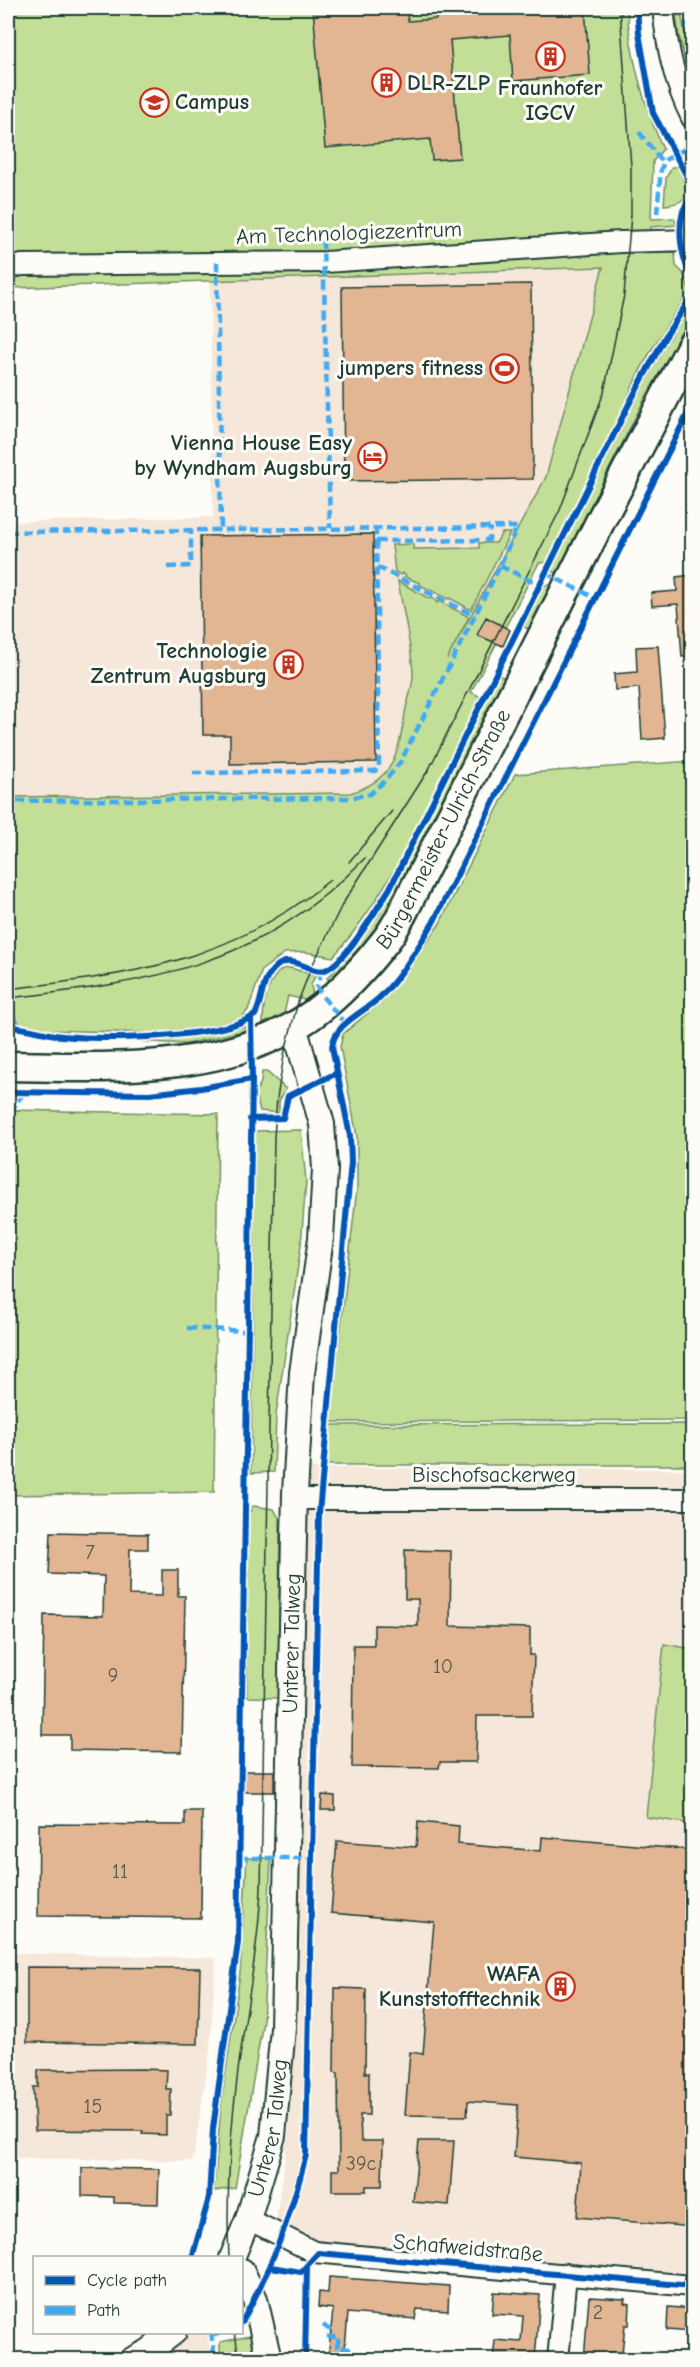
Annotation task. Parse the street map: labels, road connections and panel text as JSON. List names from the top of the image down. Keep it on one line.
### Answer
{"streets":{"main road":["Bürgermeister-Ulrich-Straße"],"street":["Am Technologiezentrum","Bischofsackerweg","Unterer Talweg","Schafweidstraße"]},"crossings":[["Bürgermeister-Ulrich-Straße","Unterer Talweg"],["Bischofsackerweg","Unterer Talweg"],["Unterer Talweg","Schafweidstraße"]],"places":{"building":["Fraunhofer IGCV","DLR-ZLP","Technologie Zentrum Augsburg","WAFA Kunststofftechnik"],"school or university":["Campus"],"sports":["jumpers fitness"],"hotel":["Vienna House Easy by Wyndham Augsburg"]},"house_numbers":["7","10","9","11","15","39c","2"],"legend":["Cycle path","Path"]}
